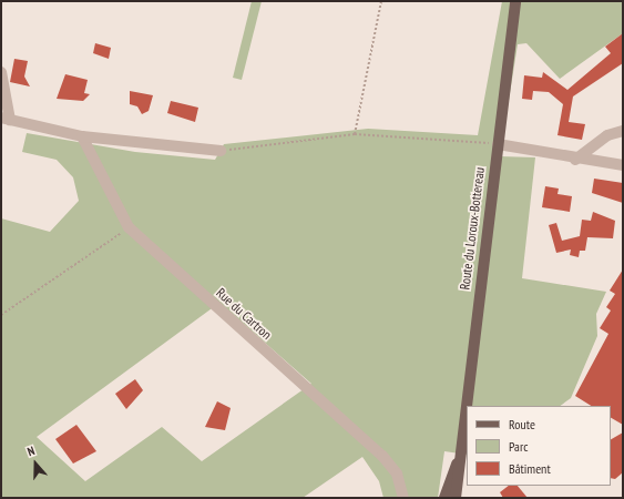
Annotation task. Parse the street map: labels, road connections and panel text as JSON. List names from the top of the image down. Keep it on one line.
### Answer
{"streets":{"main road":["Route du Loroux-Bottereau"],"street":["Rue du Cartron"]},"legend":["Route","Parc","Bâtiment"],"north":"top"}
